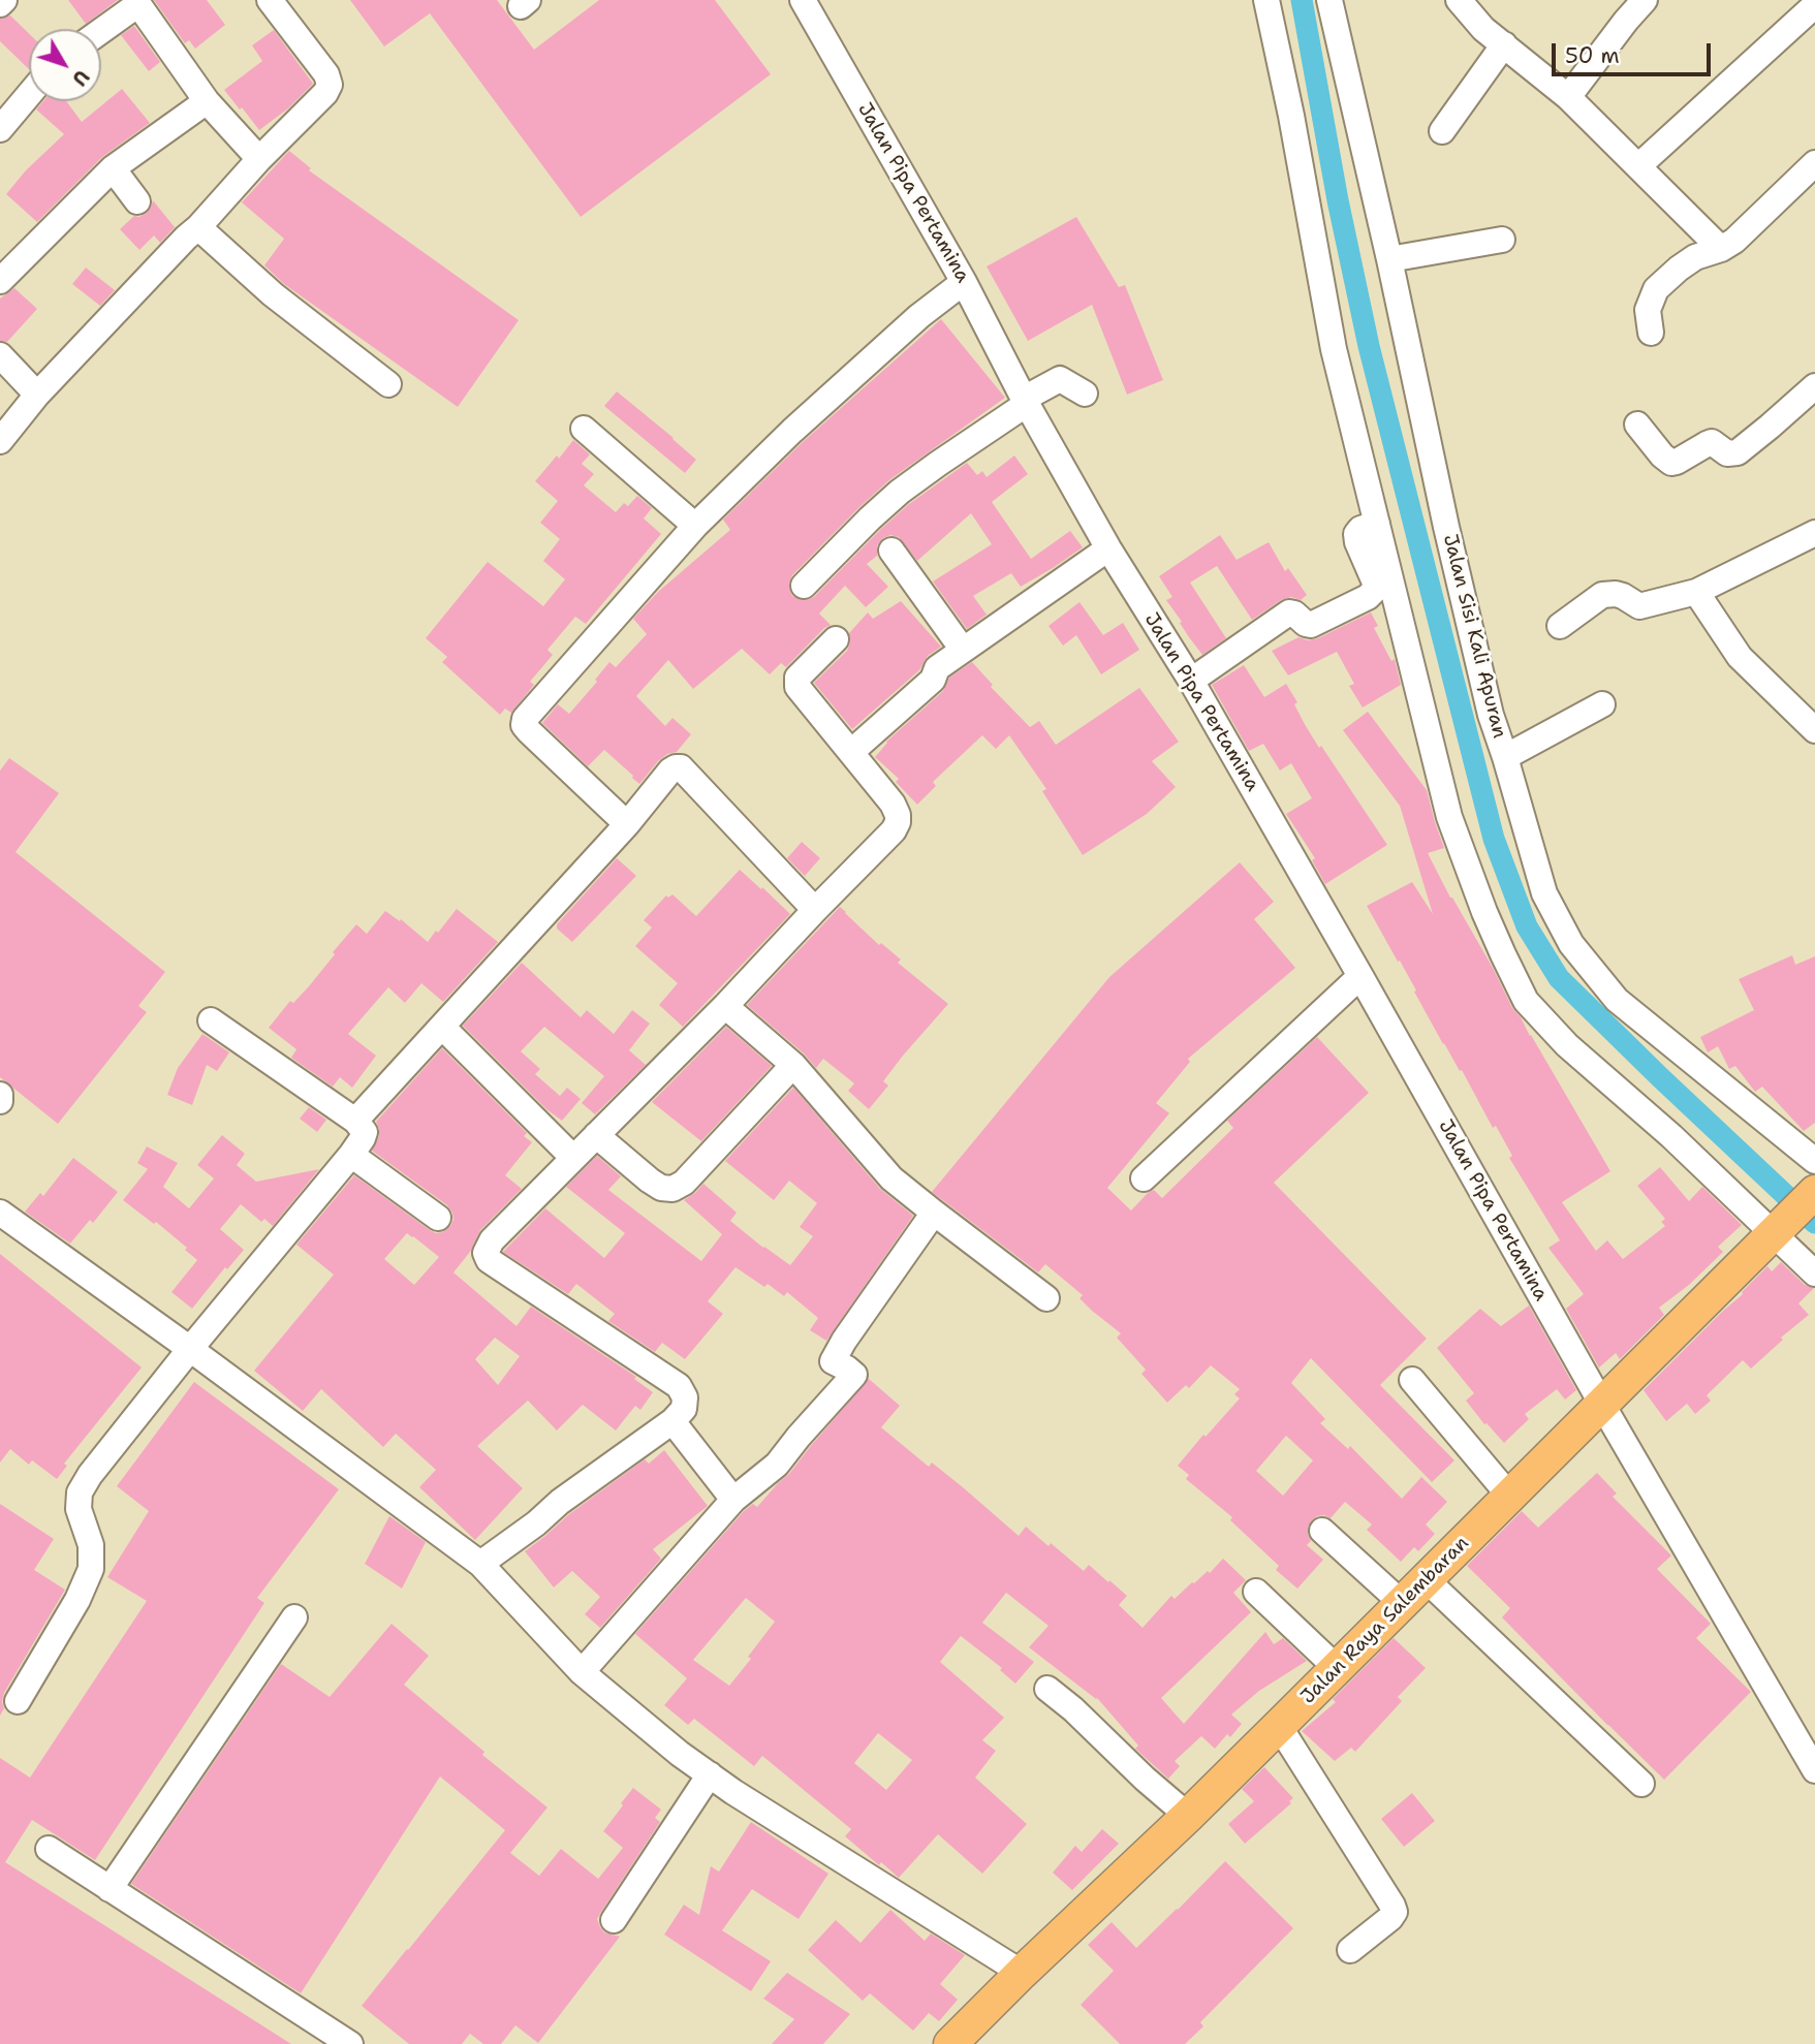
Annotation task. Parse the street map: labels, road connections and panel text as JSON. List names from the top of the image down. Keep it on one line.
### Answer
{"streets":{"main road":["Jalan Raya Salembaran"],"street":["Jalan Pipa Pertamina","Jalan Sisi Kali Apuran"]},"crossings":[["Jalan Pipa Pertamina","Jalan Raya Salembaran"]],"scale_bar":"50 m","north":"bottom right"}
